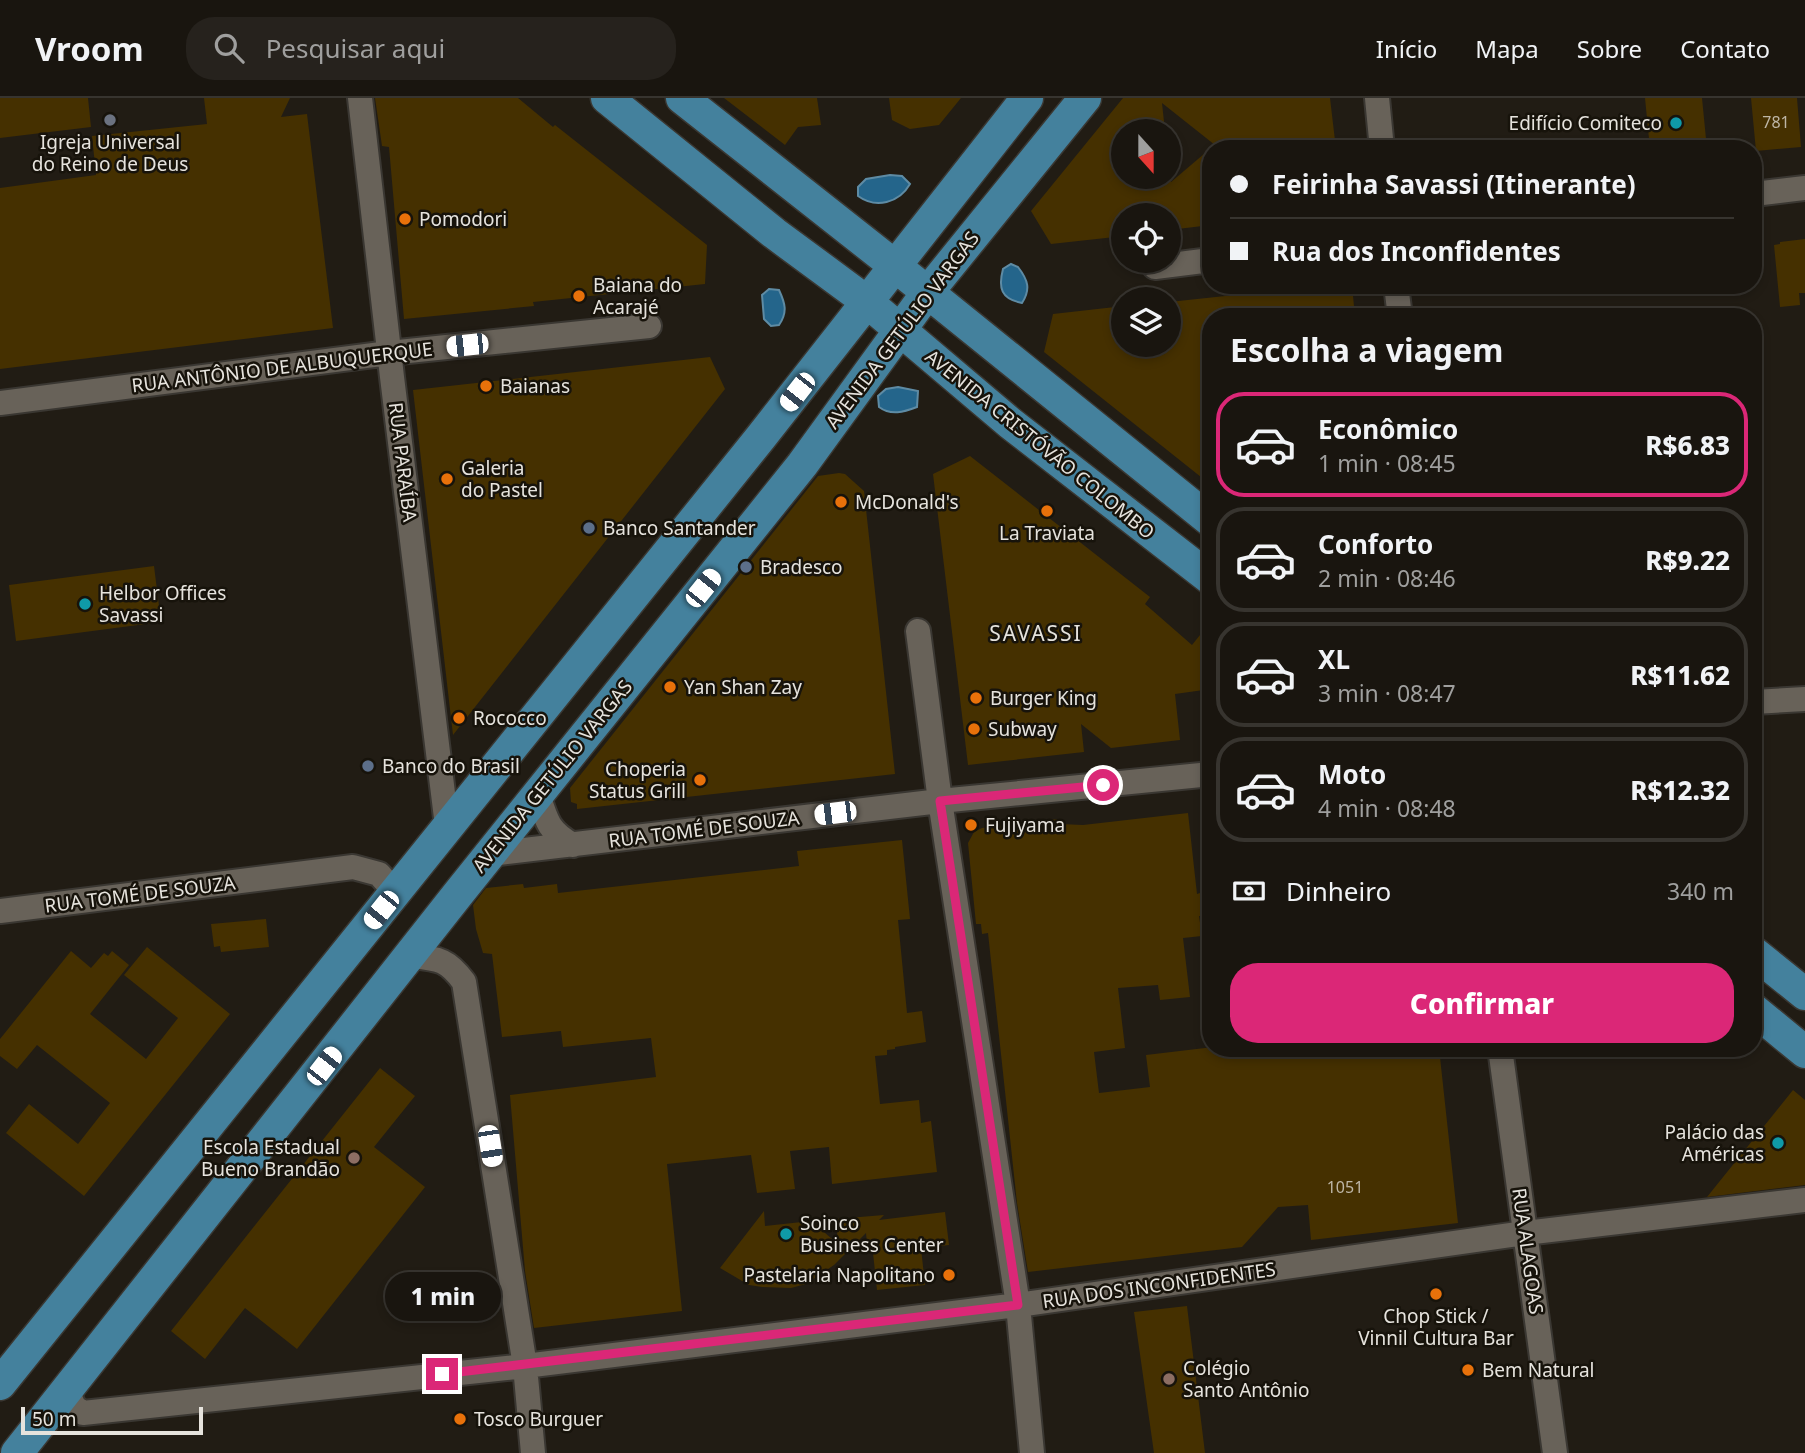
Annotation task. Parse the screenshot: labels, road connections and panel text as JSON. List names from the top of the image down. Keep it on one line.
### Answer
{"streets":{"main road":["AVENIDA GETÚLIO VARGAS","AVENIDA CRISTÓVÃO COLOMBO"],"street":["RUA ANTÔNIO DE ALBUQUERQUE","RUA PARAÍBA","RUA TOMÉ DE SOUZA","RUA ALAGOAS","RUA DOS INCONFIDENTES"]},"crossings":[["AVENIDA GETÚLIO VARGAS","AVENIDA CRISTÓVÃO COLOMBO"],["AVENIDA GETÚLIO VARGAS","RUA TOMÉ DE SOUZA"],["AVENIDA GETÚLIO VARGAS","RUA DOS INCONFIDENTES"],["RUA ANTÔNIO DE ALBUQUERQUE","RUA PARAÍBA"],["RUA ALAGOAS","RUA DOS INCONFIDENTES"]],"districts":["SAVASSI"],"places":["Igreja Universal do Reino de Deus","Edifício Comiteco","Pomodori","Baiana do Acarajé","Baianas","Galeria do Pastel","McDonald's","La Traviata","Banco Santander","Bradesco","Helbor Offices Savassi","Yan Shan Zay","Burger King","Rococco","Subway","Banco do Brasil","Choperia Status Grill","Fujiyama","Palácio das Américas","Escola Estadual Bueno Brandão","Soinco Business Center","Pastelaria Napolitano","Chop Stick / Vinnil Cultura Bar","Bem Natural","Colégio Santo Antônio","Tosco Burguer"],"house_numbers":["781","1051"],"scale_bar":"50 m","north":"bottom","page":{"header":"Vroom","search":"Pesquisar aqui","nav":["Início","Mapa","Sobre","Contato"],"banner":["Feirinha Savassi (Itinerante)","Rua dos Inconfidentes"],"heading":"Escolha a viagem","list":[{"name":"Econômico","note":"1 min · 08:45","value":"R$6.83"},{"name":"Conforto","note":"2 min · 08:46","value":"R$9.22"},{"name":"XL","note":"3 min · 08:47","value":"R$11.62"},{"name":"Moto","note":"4 min · 08:48","value":"R$12.32"}],"pay":["Dinheiro","340 m"],"buttons":"Confirmar","bubble":"1 min","scale":"50 m"}}
